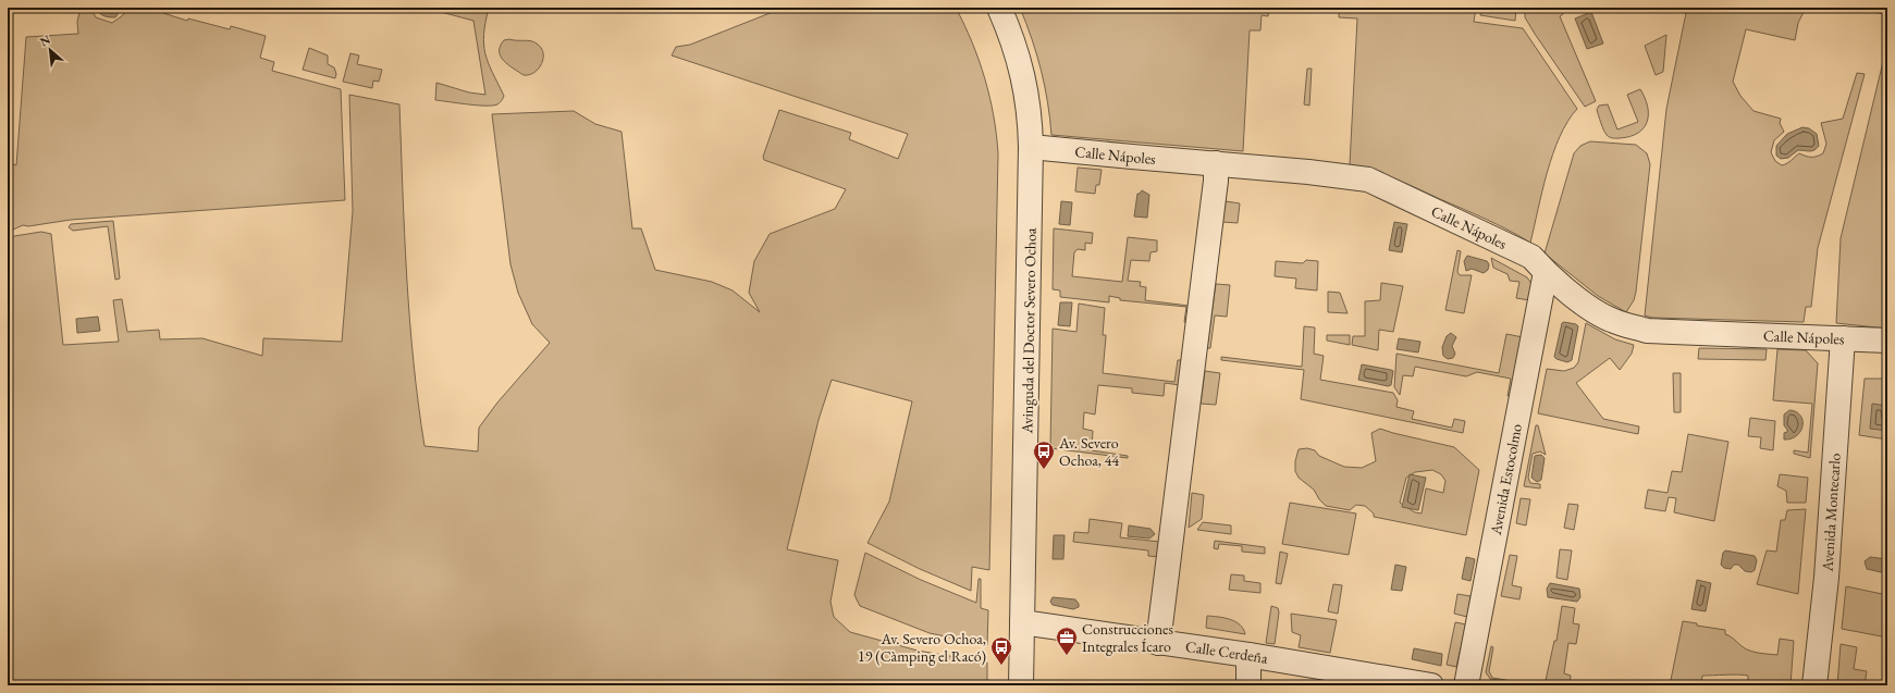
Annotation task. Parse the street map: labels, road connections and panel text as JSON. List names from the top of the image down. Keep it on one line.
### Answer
{"streets":{"street":["Calle Nápoles","Avinguda del Doctor Severo Ochoa","Avenida Estocolmo","Avenida Montecarlo","Calle Cerdeña"]},"crossings":[["Calle Nápoles","Avinguda del Doctor Severo Ochoa"],["Calle Nápoles","Avenida Estocolmo"],["Calle Nápoles","Avenida Montecarlo"],["Avinguda del Doctor Severo Ochoa","Calle Cerdeña"]],"places":{"bus stop":["Av. Severo Ochoa, 44","Av. Severo Ochoa, 19 (Càmping el Racó)"],"office":["Construcciones Integrales Ícaro"]},"north":"top left"}
